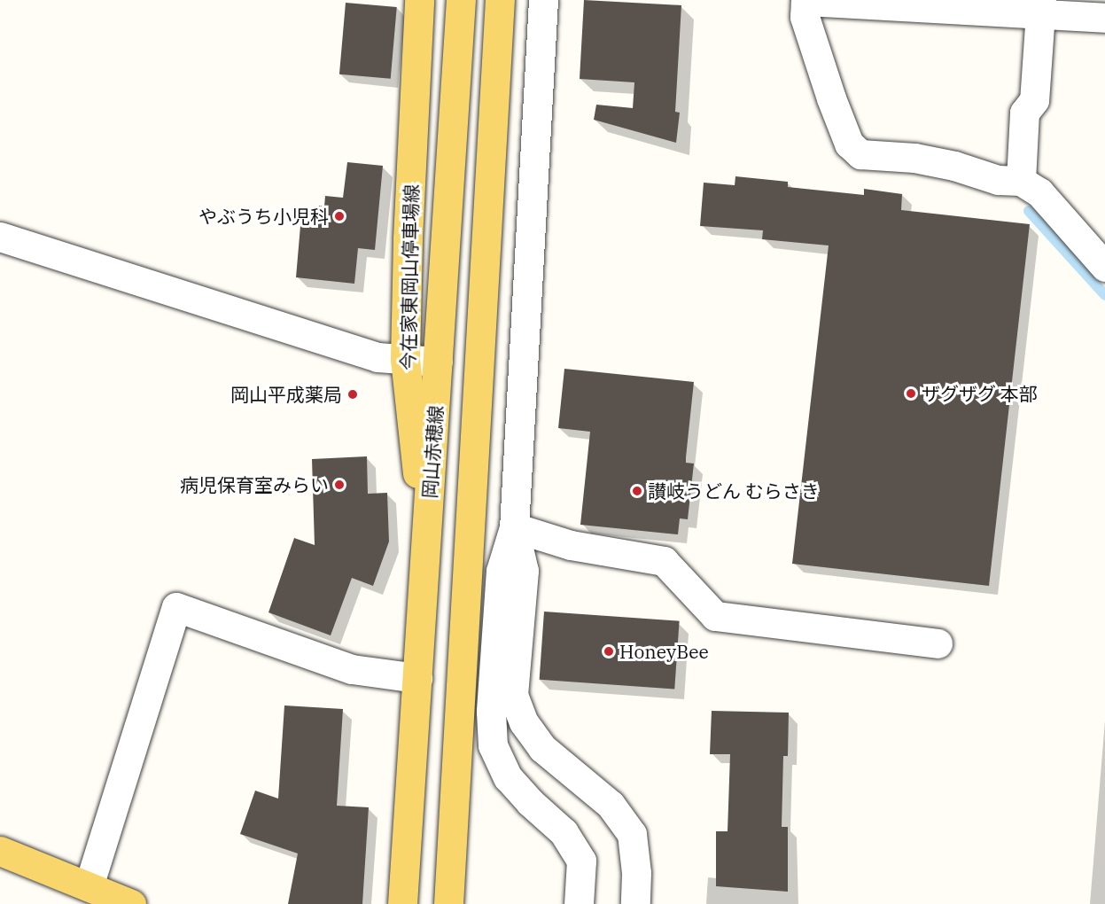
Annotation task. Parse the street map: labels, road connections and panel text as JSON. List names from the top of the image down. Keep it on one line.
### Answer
{"streets":{"main road":["今在家東岡山停車場線","岡山赤穂線"]},"crossings":[["今在家東岡山停車場線","岡山赤穂線"]],"places":["やぶうち小児科","ザグザグ 本部","岡山平成薬局","病児保育室みらい","讃岐うどん むらさき","HoneyBee"]}
